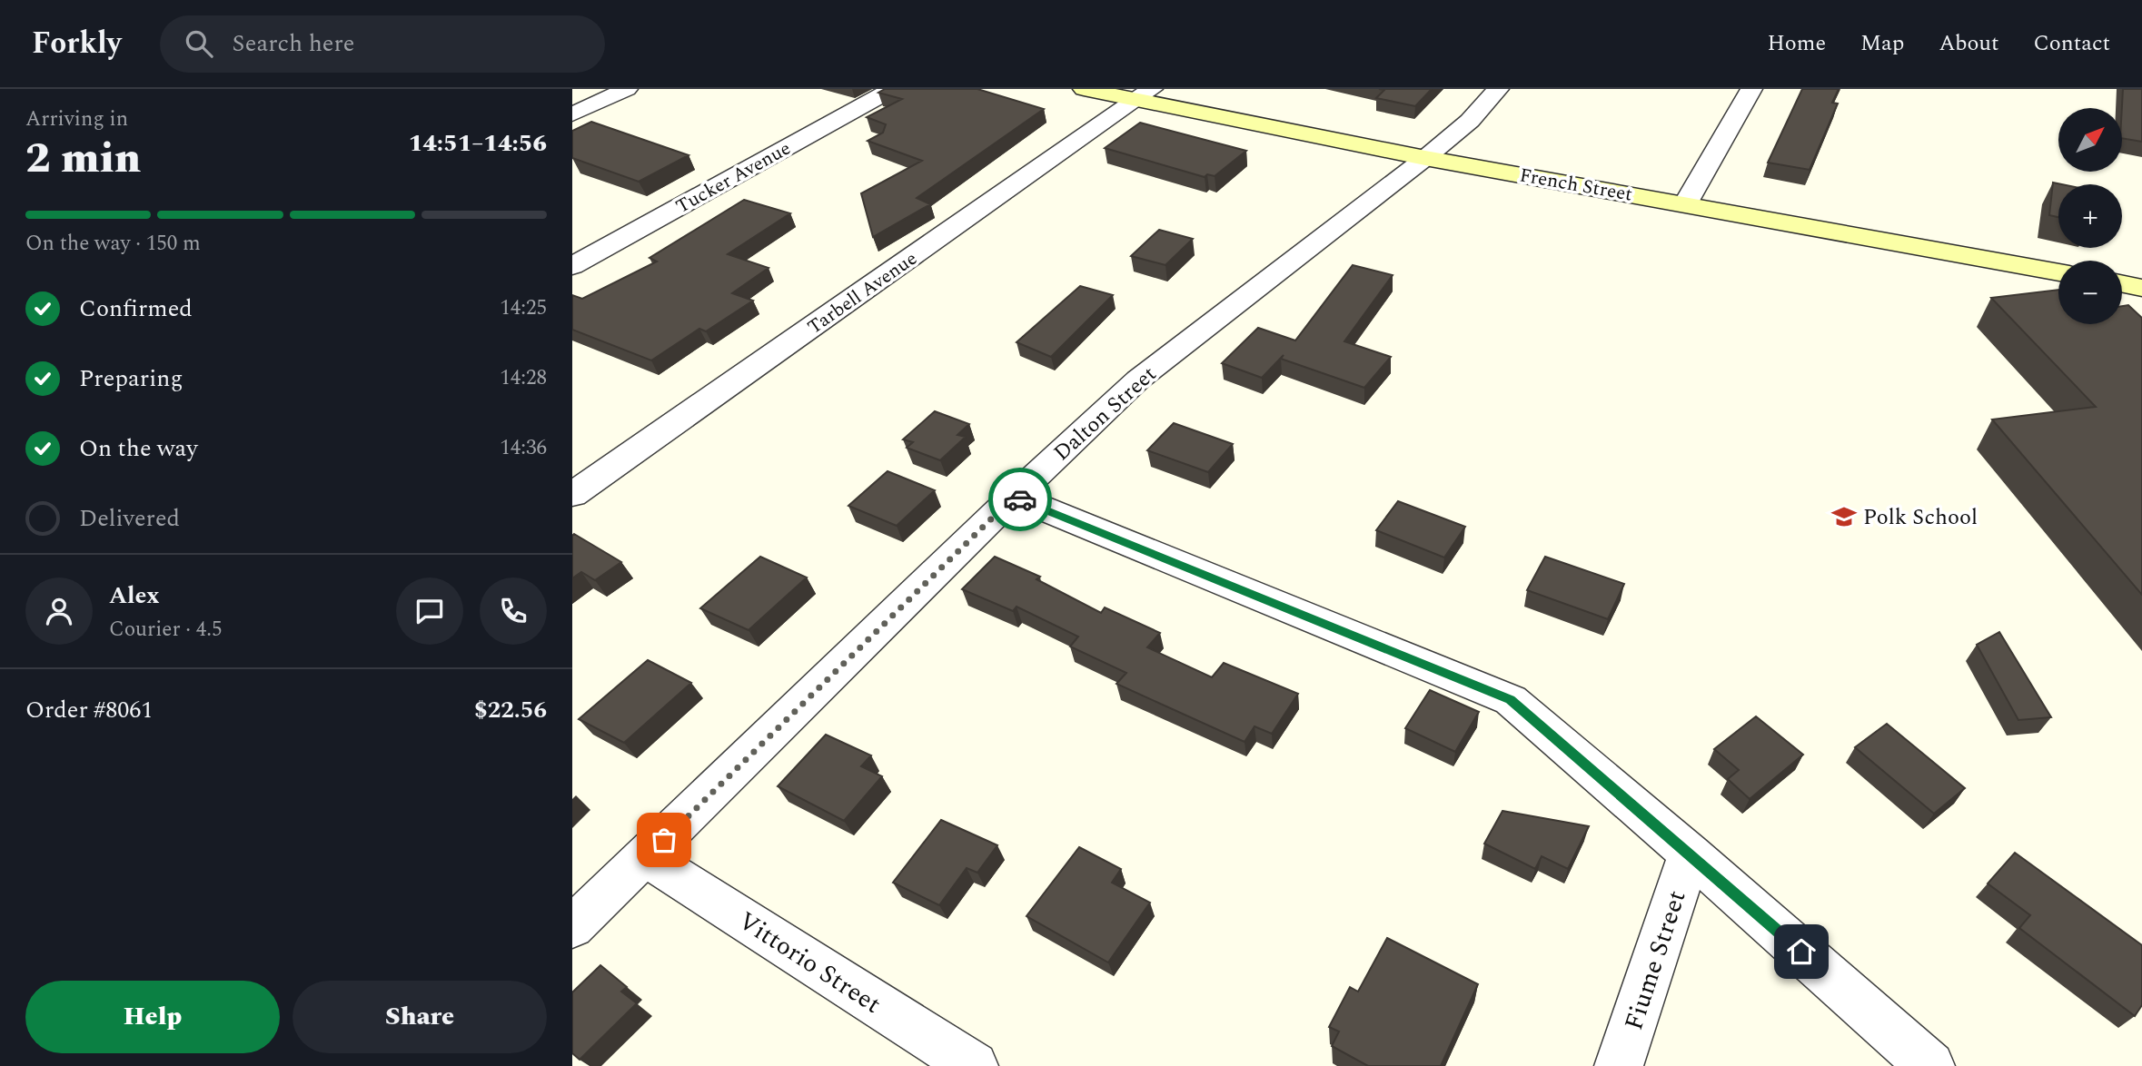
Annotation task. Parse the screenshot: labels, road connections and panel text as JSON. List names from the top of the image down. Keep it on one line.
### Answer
{"streets":{"street":["Tucker Avenue","French Street","Tarbell Avenue","Dalton Street","Fiume Street","Vittorio Street"]},"crossings":[["French Street","Tarbell Avenue"],["French Street","Dalton Street"],["Dalton Street","Vittorio Street"]],"places":{"school or university":["Polk School"]},"north":"top right","page":{"header":"Forkly","search":"Search here","nav":["Home","Map","About","Contact"],"heading":["2 min","Arriving in","14:51–14:56"],"panel":["Alex","Courier · 4.5","Order #8061","$22.56"],"map_buttons":["+","−"],"bar":"On the way · 150 m","list":[["Confirmed","14:25"],["Preparing","14:28"],["On the way","14:36"],"Delivered"],"buttons":["Help","Share"]}}
